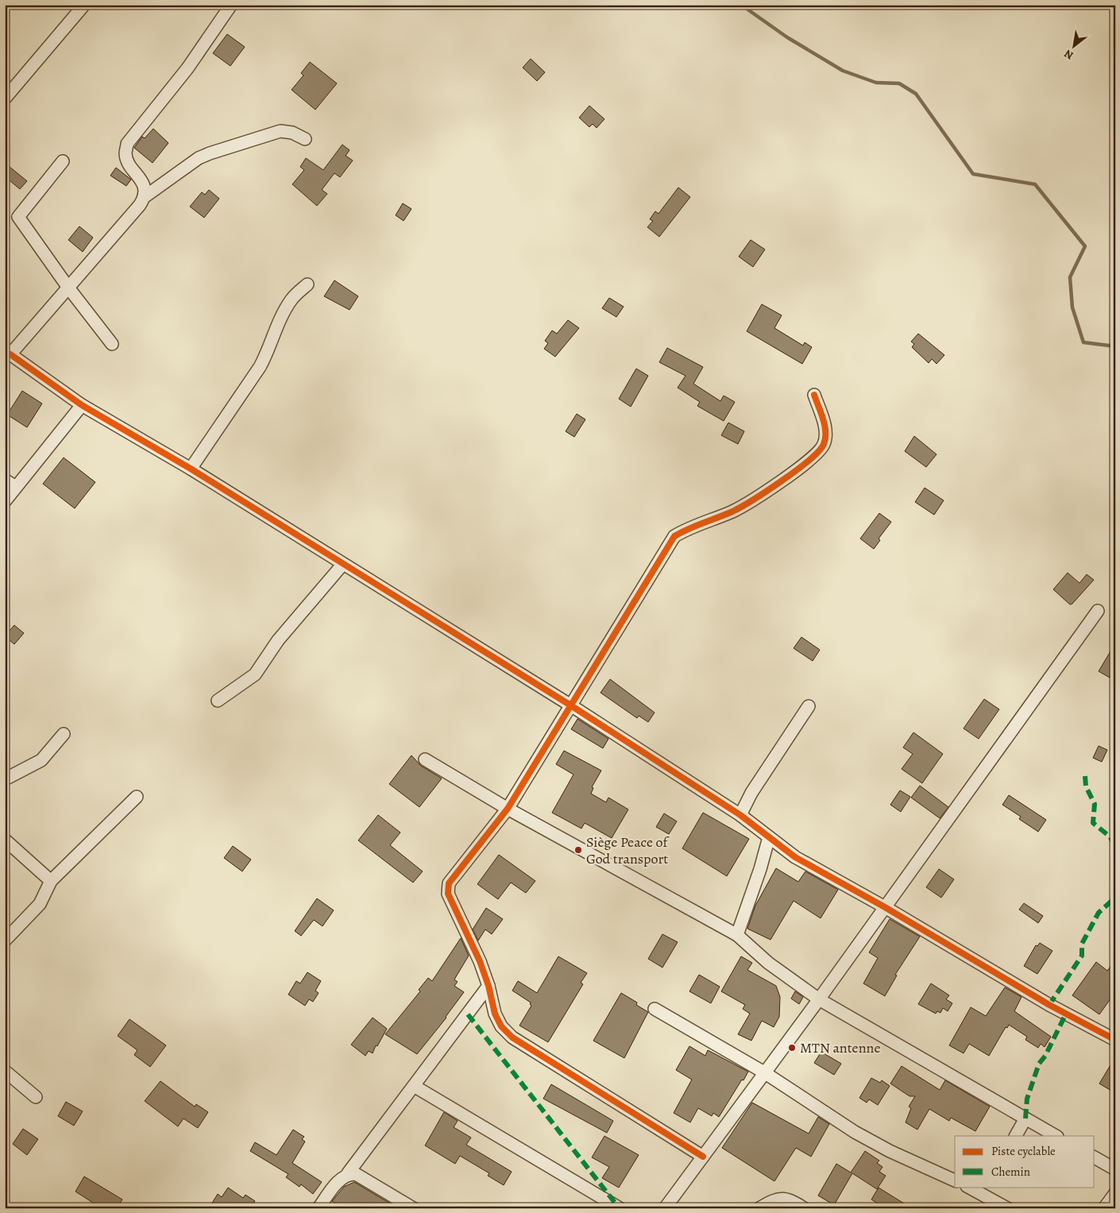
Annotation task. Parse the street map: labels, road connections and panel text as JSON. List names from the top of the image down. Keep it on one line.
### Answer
{"places":["Siège Peace of God transport","MTN antenne"],"legend":["Piste cyclable","Chemin"],"north":"bottom left"}
